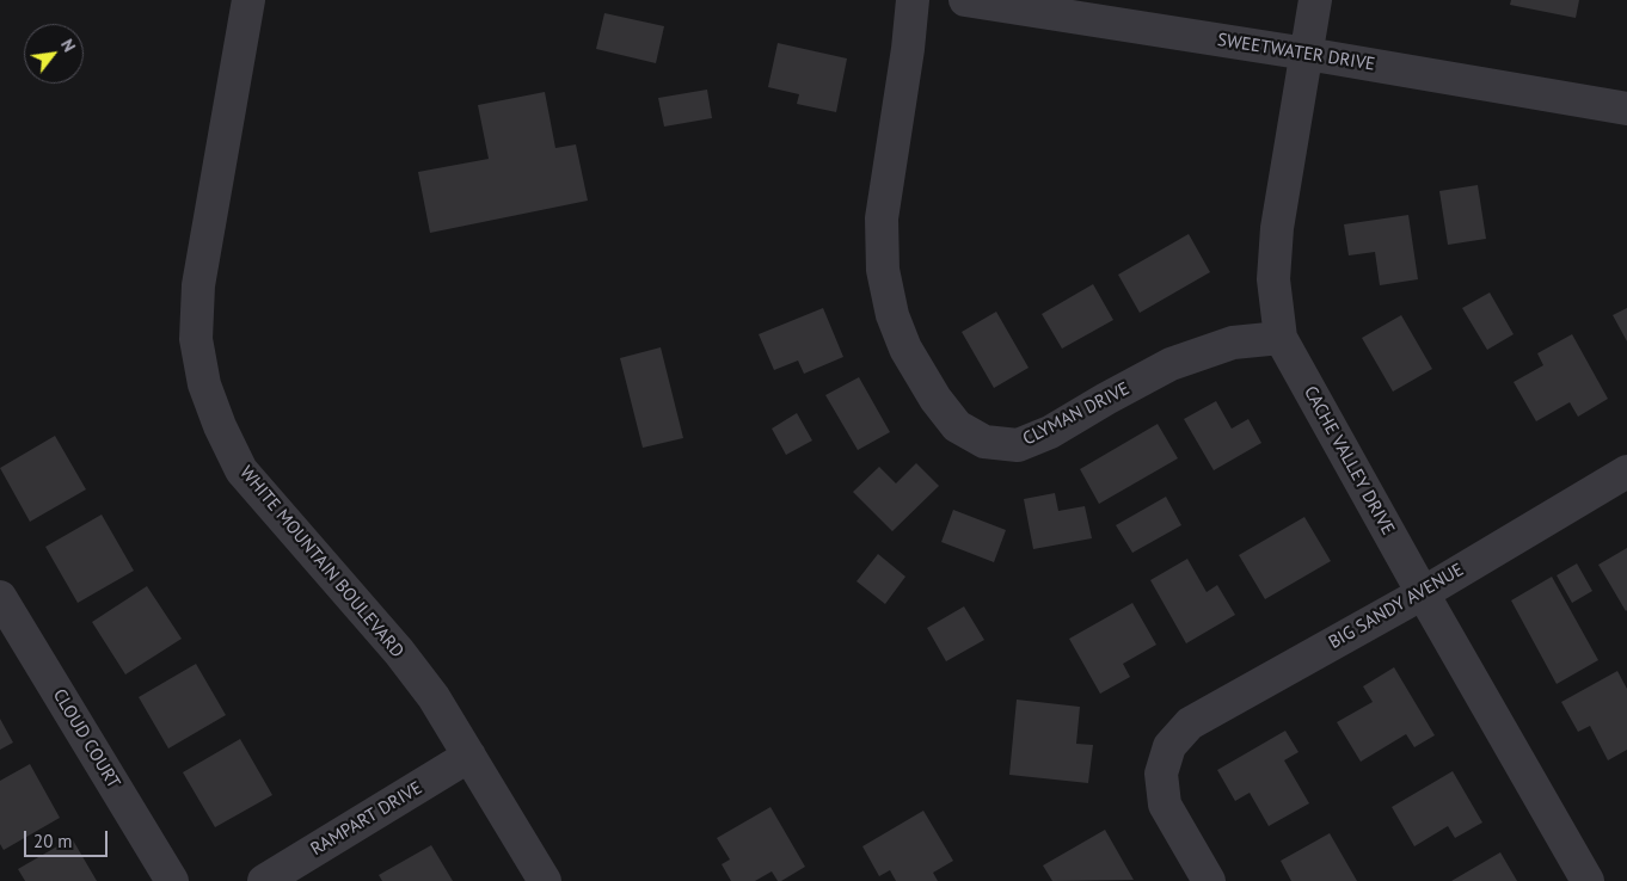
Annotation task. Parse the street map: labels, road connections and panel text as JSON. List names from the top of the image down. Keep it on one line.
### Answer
{"streets":{"street":["SWEETWATER DRIVE","CLYMAN DRIVE","CACHE VALLEY DRIVE","WHITE MOUNTAIN BOULEVARD","BIG SANDY AVENUE","CLOUD COURT","RAMPART DRIVE"]},"crossings":[["SWEETWATER DRIVE","CACHE VALLEY DRIVE"],["CLYMAN DRIVE","CACHE VALLEY DRIVE"],["CACHE VALLEY DRIVE","BIG SANDY AVENUE"],["WHITE MOUNTAIN BOULEVARD","RAMPART DRIVE"]],"scale_bar":"20 m","north":"top right"}
